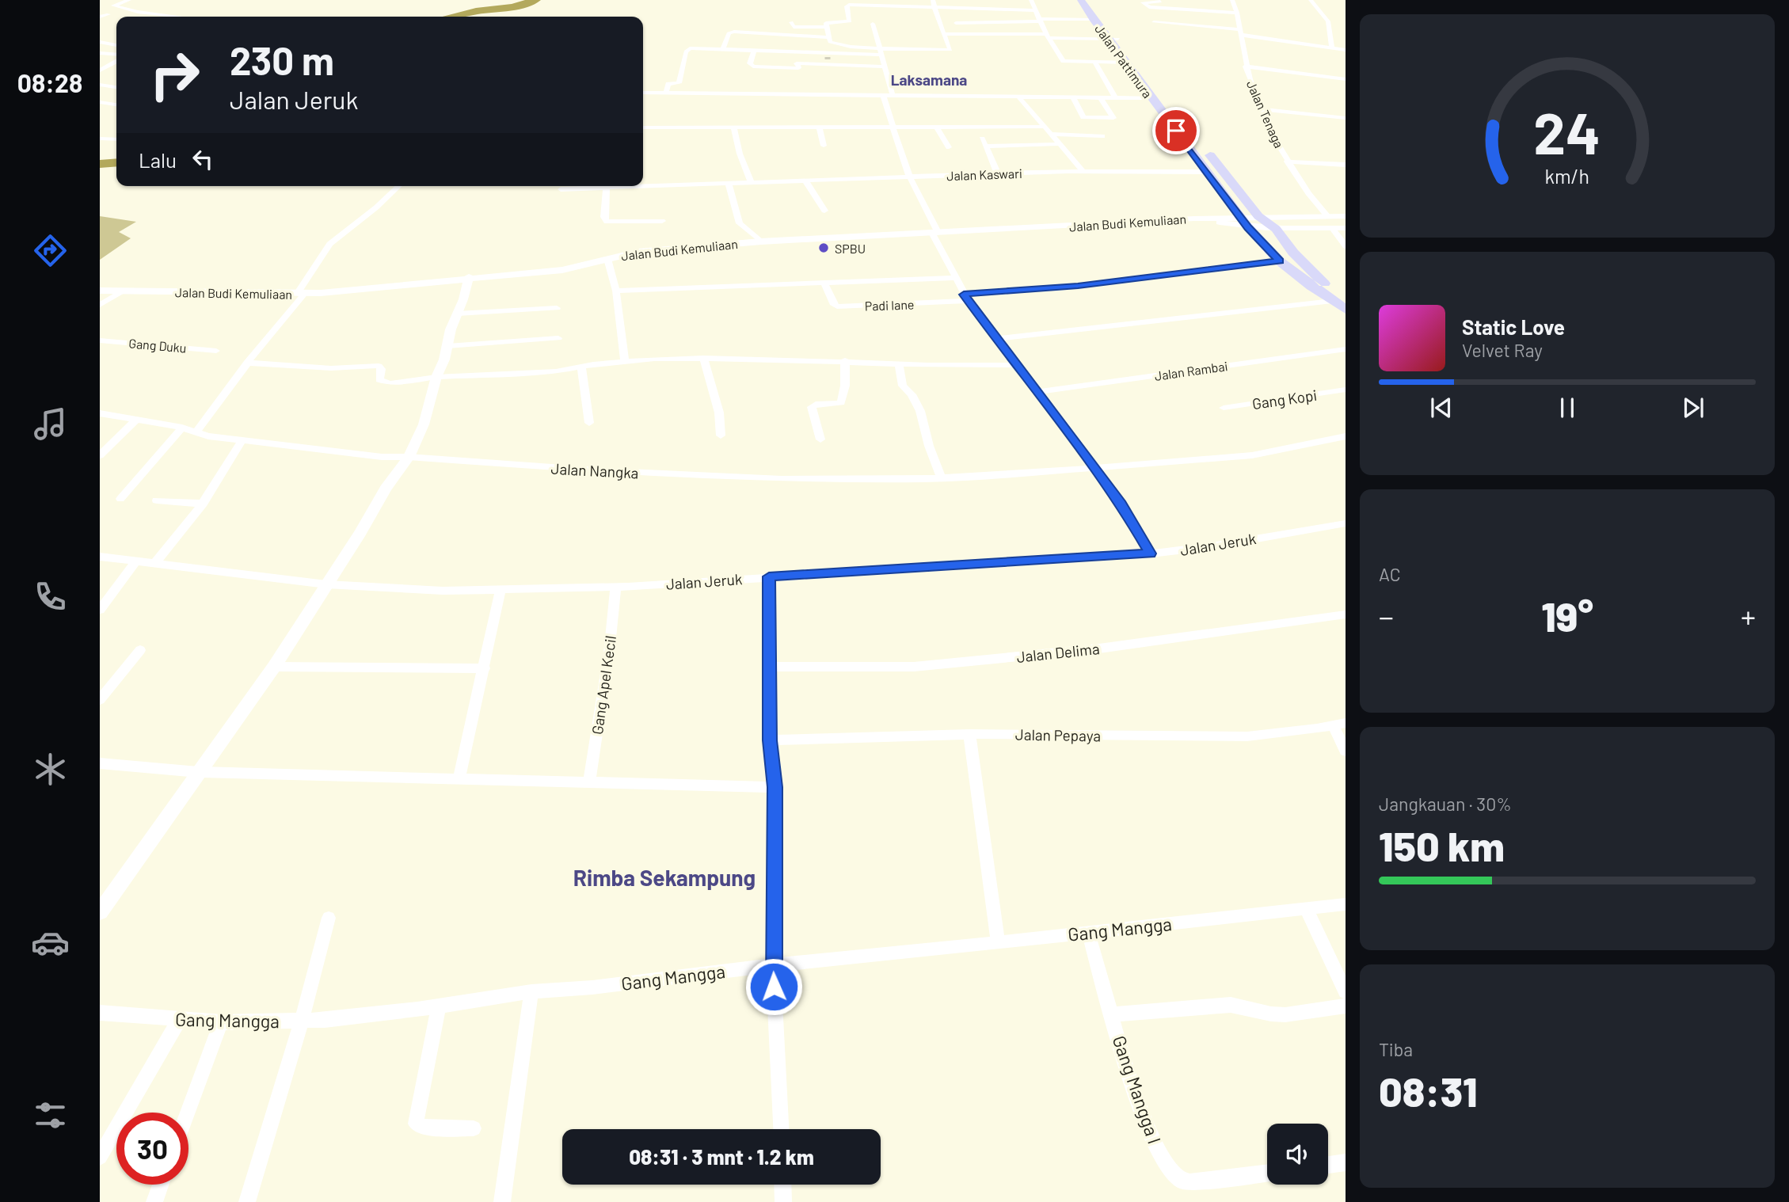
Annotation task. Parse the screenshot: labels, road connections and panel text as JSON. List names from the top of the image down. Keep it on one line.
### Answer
{"streets":{"main road":["Jalan Pattimura"],"street":["Jalan Tenaga","Jalan Kaswari","Jalan Budi Kemuliaan","Padi lane","Gang Duku","Jalan Rambai","Gang Kopi","Jalan Nangka","Jalan Jeruk","Jalan Delima","Gang Apel Kecil","Jalan Pepaya","Gang Mangga","Gang Mangga I"]},"crossings":[["Jalan Pattimura","Jalan Kaswari"],["Jalan Pattimura","Jalan Budi Kemuliaan"],["Jalan Jeruk","Gang Apel Kecil"],["Gang Mangga","Gang Mangga I"]],"districts":["Laksamana","Rimba Sekampung"],"places":["SPBU"],"page":{"tabs":"08:28","turn":["230 m","Jalan Jeruk"],"then":"Lalu","song":["Static Love","Velvet Ray"],"tile":["AC",["Jangkauan · 30%","150 km"],["Tiba","08:31"]],"heat":["−","19°","+"],"limit":"30","trip":"08:31 · 3 mnt · 1.2 km","gauge":["24","km/h"]}}
